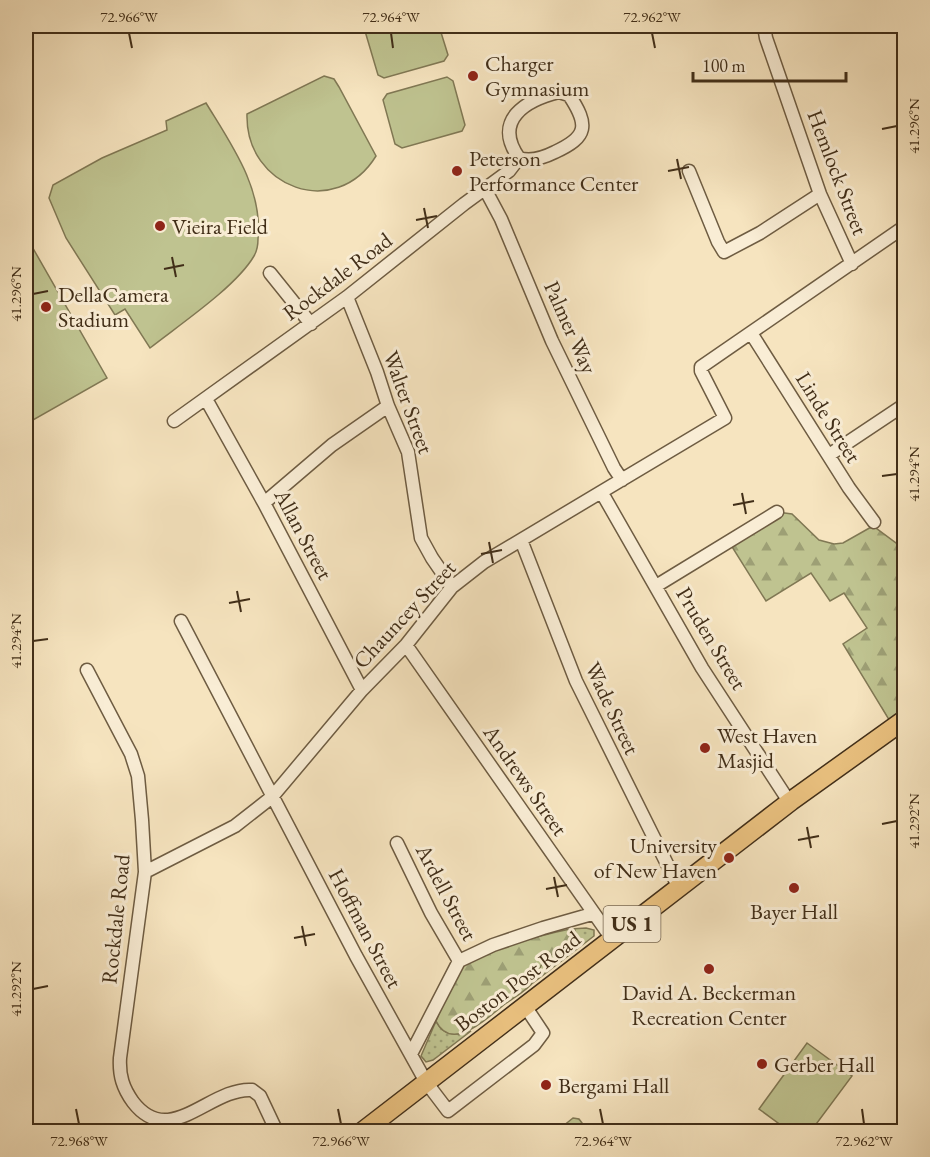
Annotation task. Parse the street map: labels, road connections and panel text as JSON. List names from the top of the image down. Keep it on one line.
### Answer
{"streets":{"main road":["US 1","Boston Post Road"],"street":["Hemlock Street","Rockdale Road","Palmer Way","Walter Street","Linde Street","Allan Street","Chauncey Street","Pruden Street","Wade Street","Andrews Street","Ardell Street","Hoffman Street"]},"crossings":[["Rockdale Road","Palmer Way"],["Rockdale Road","Walter Street"],["Rockdale Road","Allan Street"],["Rockdale Road","Chauncey Street"],["Palmer Way","Chauncey Street"],["Walter Street","Chauncey Street"],["Linde Street","Chauncey Street"],["Allan Street","Chauncey Street"],["Chauncey Street","Pruden Street"],["Chauncey Street","Wade Street"],["Chauncey Street","Andrews Street"],["Chauncey Street","Hoffman Street"],["Pruden Street","Boston Post Road"],["Wade Street","Boston Post Road"],["Andrews Street","Boston Post Road"],["Hoffman Street","Boston Post Road"]],"places":["Charger Gymnasium","Peterson Performance Center","Vieira Field","DellaCamera Stadium","West Haven Masjid","University of New Haven","Bayer Hall","David A. Beckerman Recreation Center","Gerber Hall","Bergami Hall"],"scale_bar":"100 m","coordinates":["72.966°W","72.964°W","72.962°W","41.296°N","41.294°N","41.292°N","72.968°W"]}
